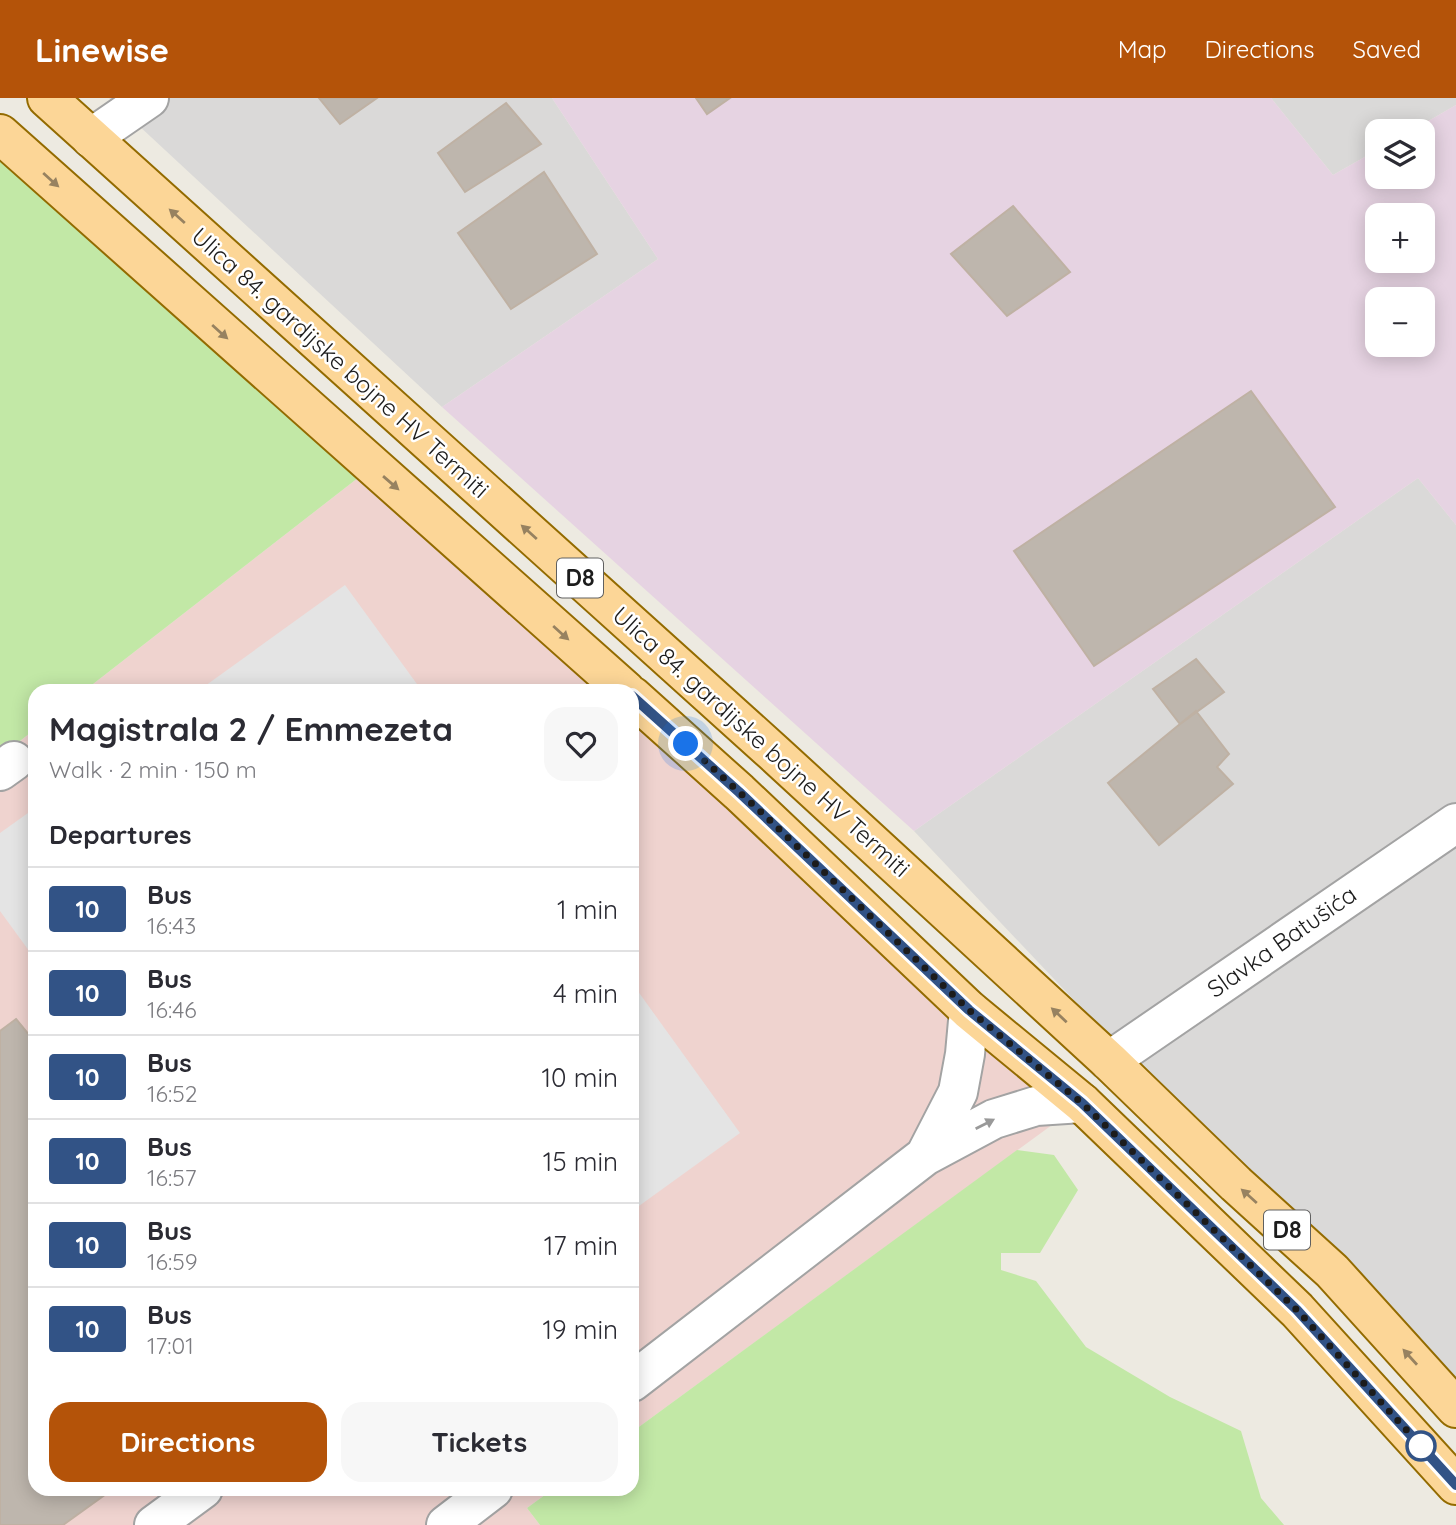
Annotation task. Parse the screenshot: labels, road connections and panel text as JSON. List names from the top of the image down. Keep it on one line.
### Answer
{"streets":{"main road":["Ulica 84. gardijske bojne HV Termiti","D8"],"street":["Slavka Batušića"]},"crossings":[["Ulica 84. gardijske bojne HV Termiti","Slavka Batušića"]],"lines":["bus line 10"],"page":{"header":"Linewise","nav":["Map","Directions","Saved"],"map_buttons":["+","−"],"heading":[["Magistrala 2 / Emmezeta","Walk · 2 min · 150 m"],"Departures"],"list":[{"mark":"10","name":"Bus","note":"16:43","value":"1 min"},{"mark":"10","name":"Bus","note":"16:46","value":"4 min"},{"mark":"10","name":"Bus","note":"16:52","value":"10 min"},{"mark":"10","name":"Bus","note":"16:57","value":"15 min"},{"mark":"10","name":"Bus","note":"16:59","value":"17 min"},{"mark":"10","name":"Bus","note":"17:01","value":"19 min"}],"buttons":["Directions","Tickets"]}}
